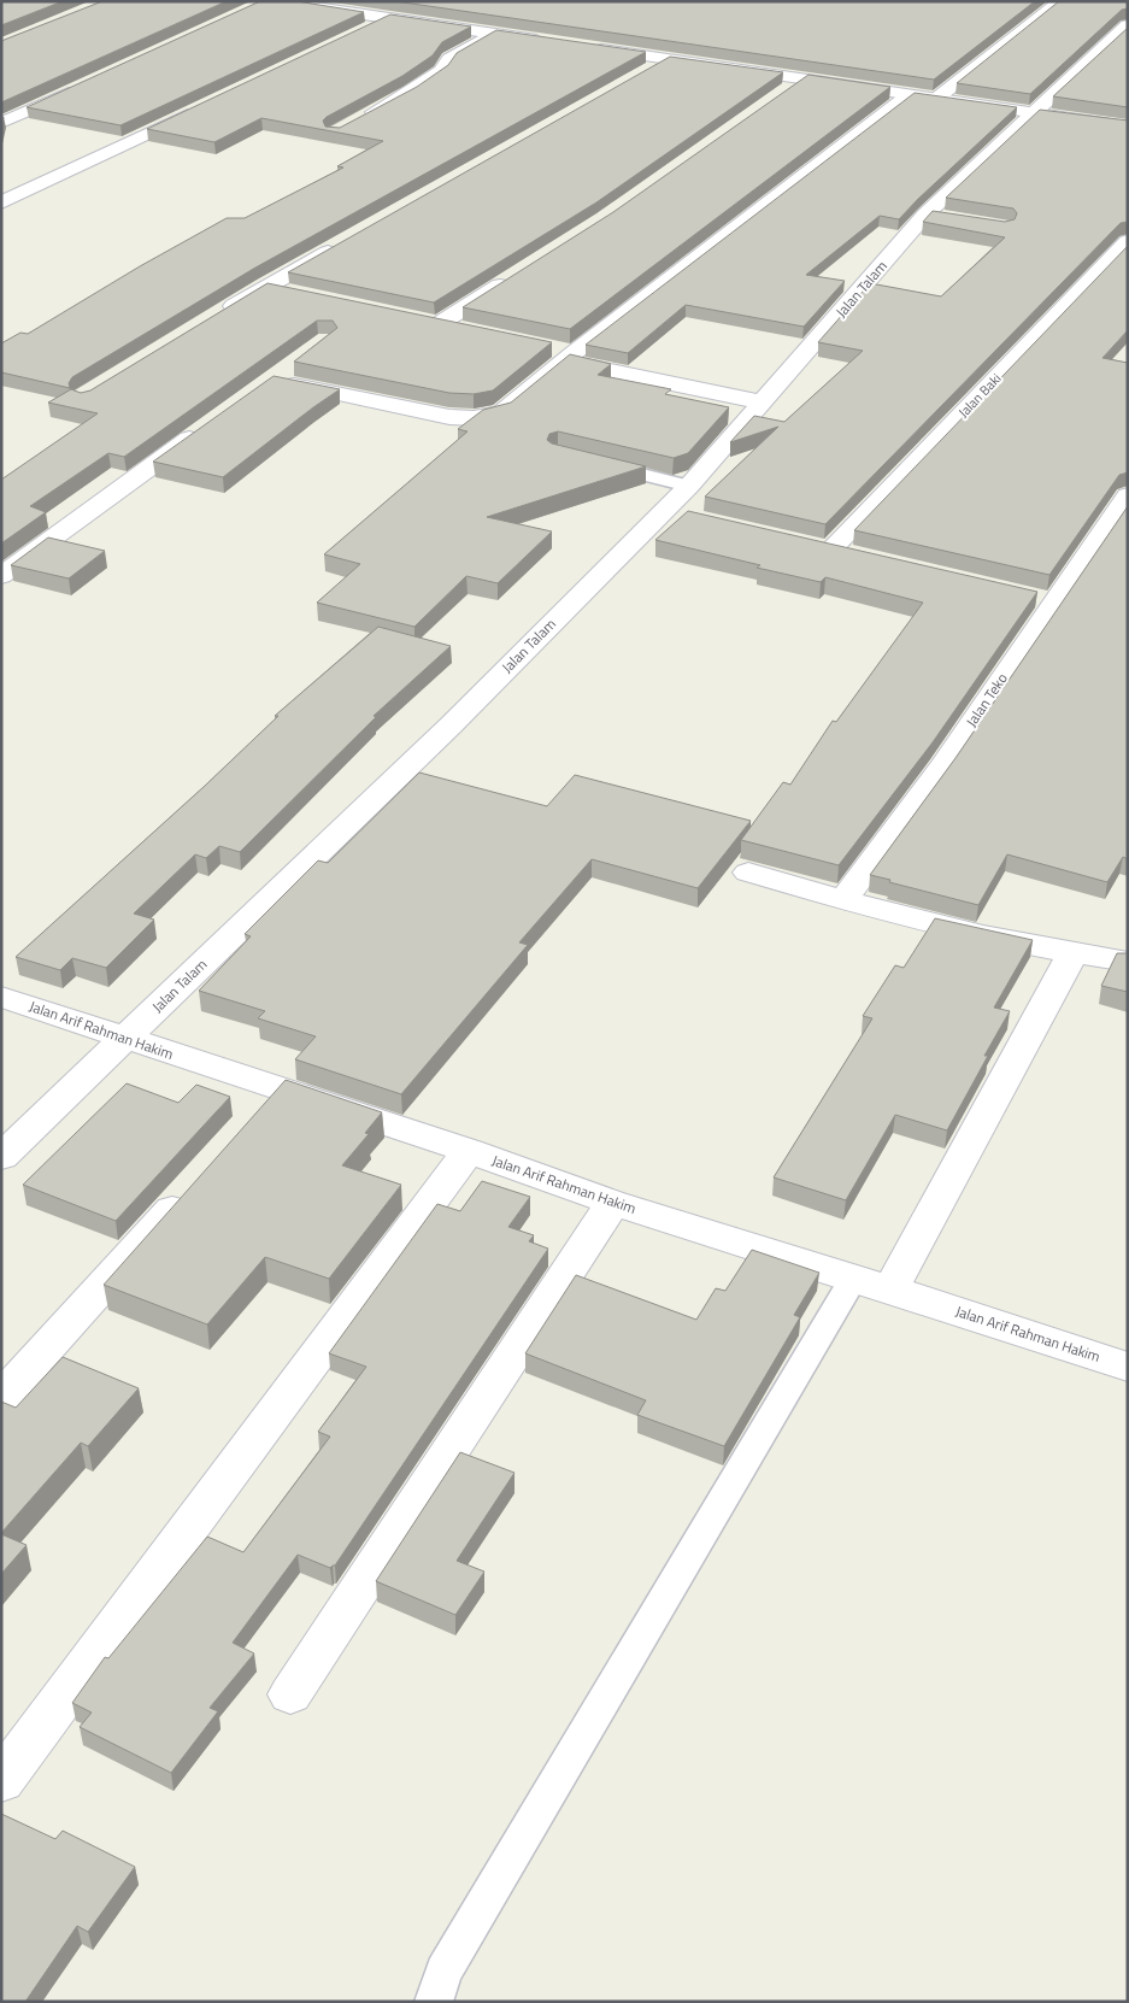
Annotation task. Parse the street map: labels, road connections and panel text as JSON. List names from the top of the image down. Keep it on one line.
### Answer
{"streets":{"street":["Jalan Talam","Jalan Baki","Jalan Teko","Jalan Arif Rahman Hakim"]},"crossings":[["Jalan Talam","Jalan Arif Rahman Hakim"]]}
